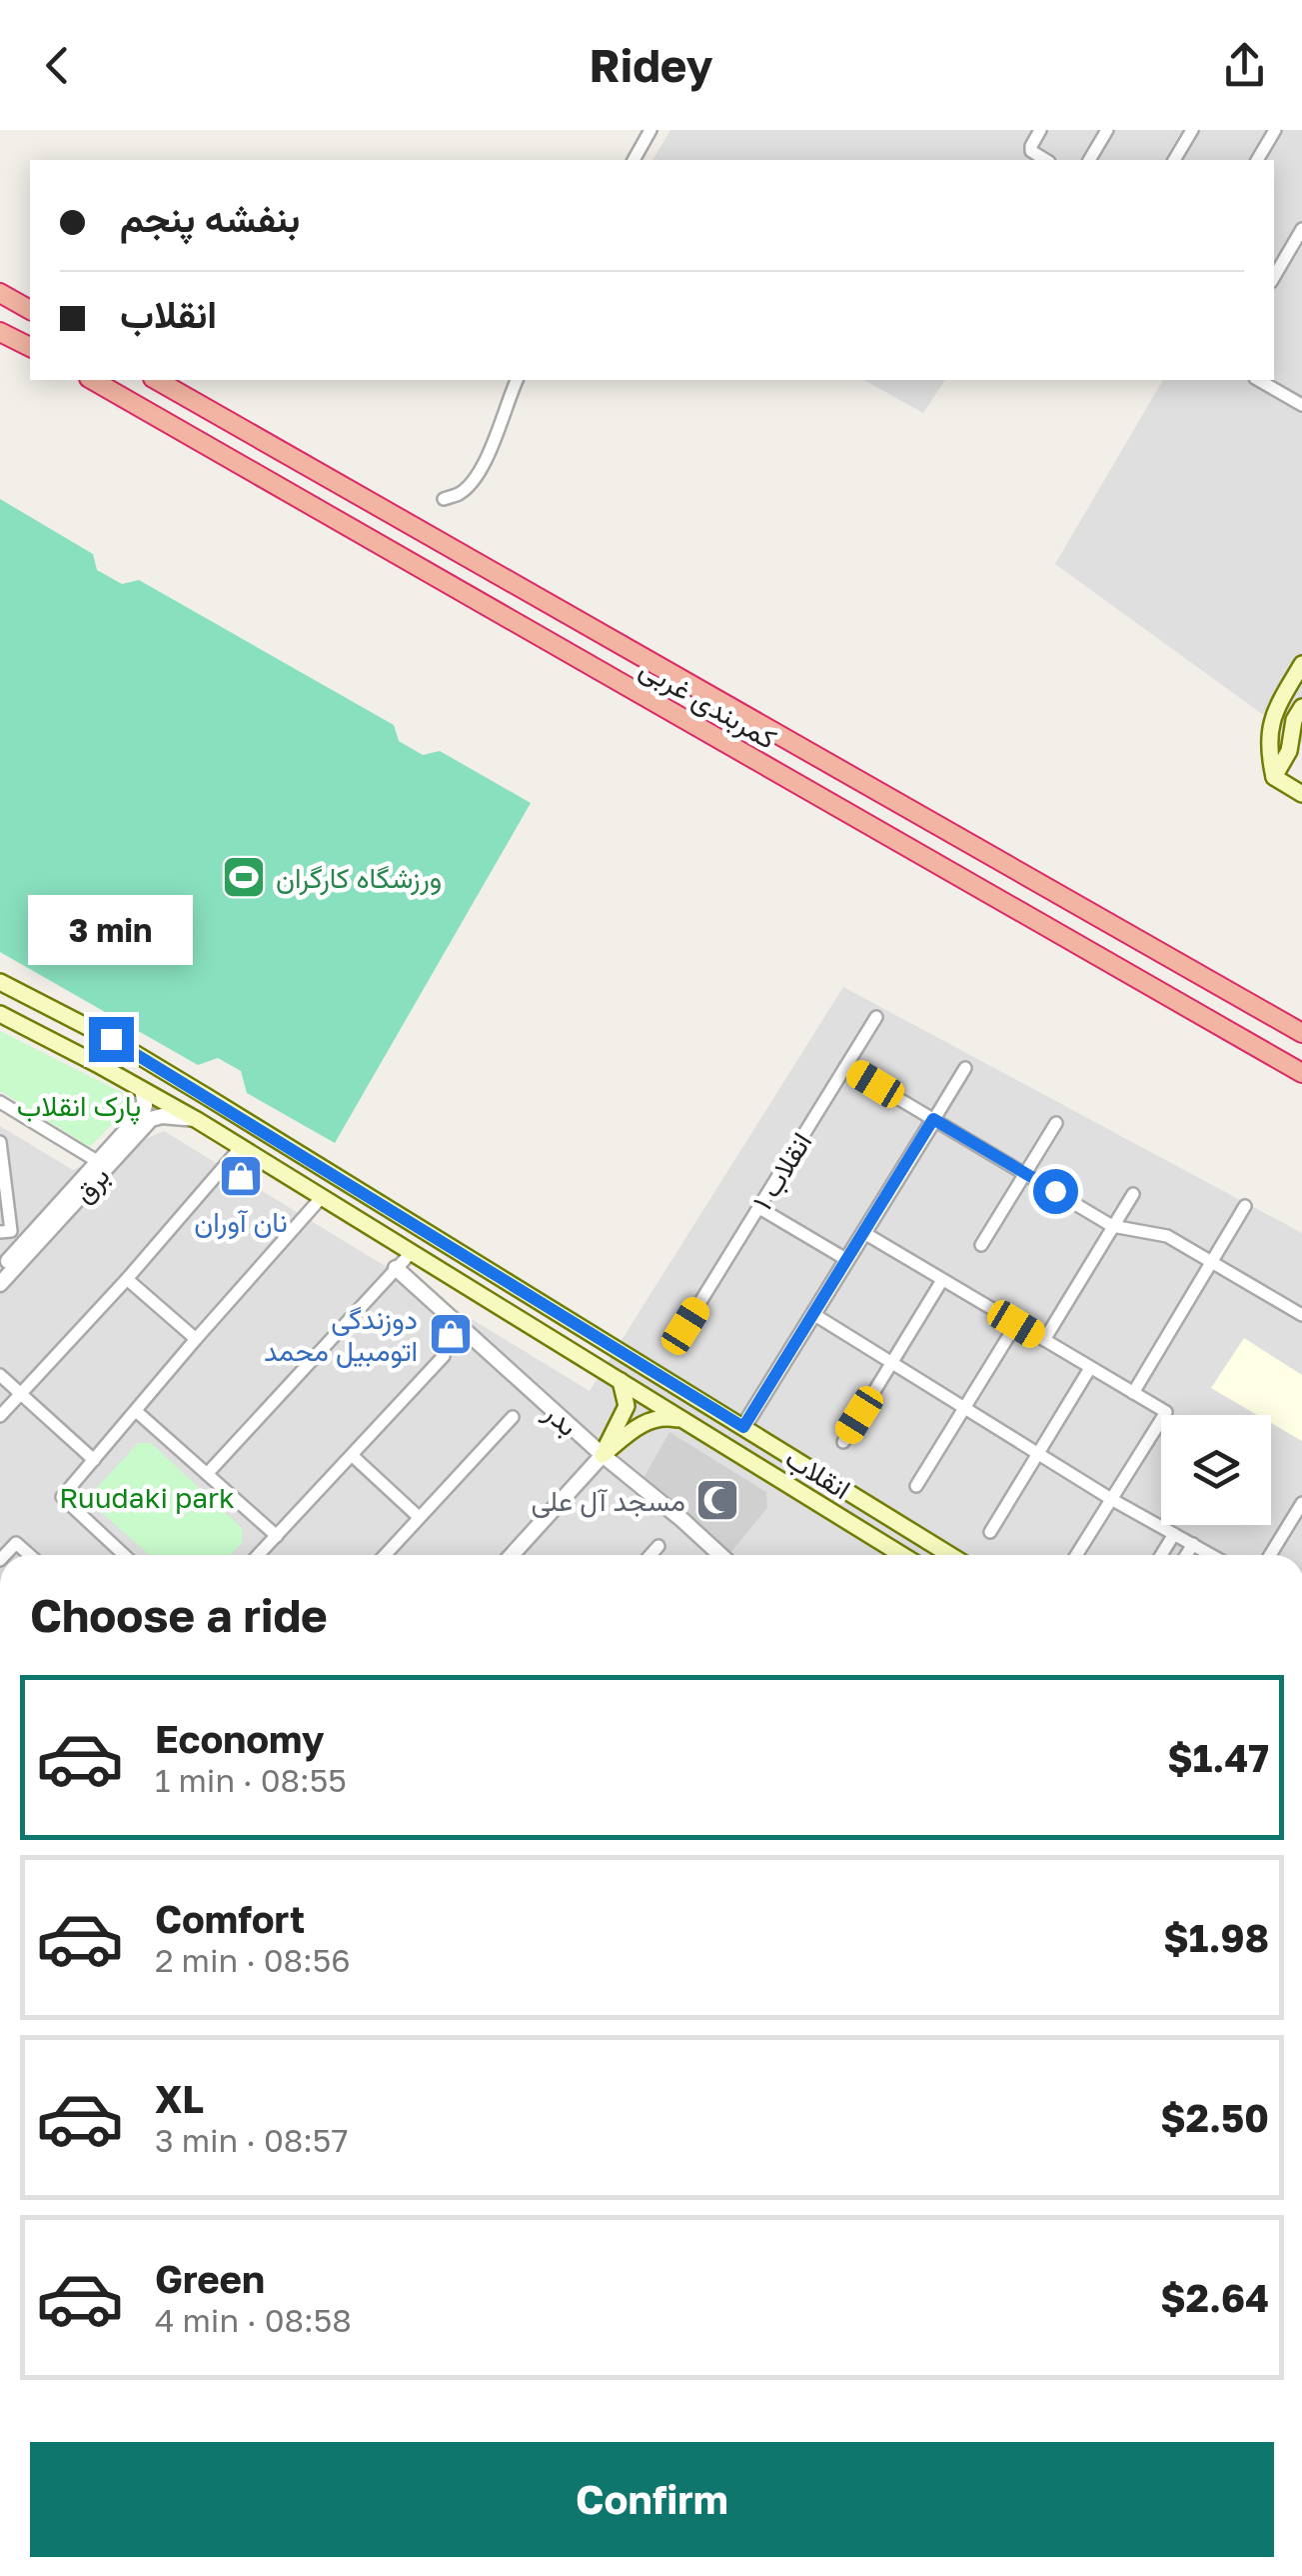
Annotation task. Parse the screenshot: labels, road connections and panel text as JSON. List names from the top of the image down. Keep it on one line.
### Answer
{"streets":{"highway":["کمربندی غربی"],"main road":["انقلاب"],"street":["انقلاب ۱","برق","بدر"]},"crossings":[["برق","انقلاب"]],"parks":["پارک انقلاب","Ruudaki park"],"places":{"sports":["ورزشگاه کارگران"],"shop":["نان آوران","دوزندگی اتومبیل محمد"],"mosque":["مسجد آل علی"]},"page":{"header":"Ridey","banner":["بنفشه پنجم","انقلاب"],"bubble":"3 min","heading":"Choose a ride","list":[{"name":"Economy","note":"1 min · 08:55","value":"$1.47"},{"name":"Comfort","note":"2 min · 08:56","value":"$1.98"},{"name":"XL","note":"3 min · 08:57","value":"$2.50"},{"name":"Green","note":"4 min · 08:58","value":"$2.64"}],"buttons":"Confirm"}}
